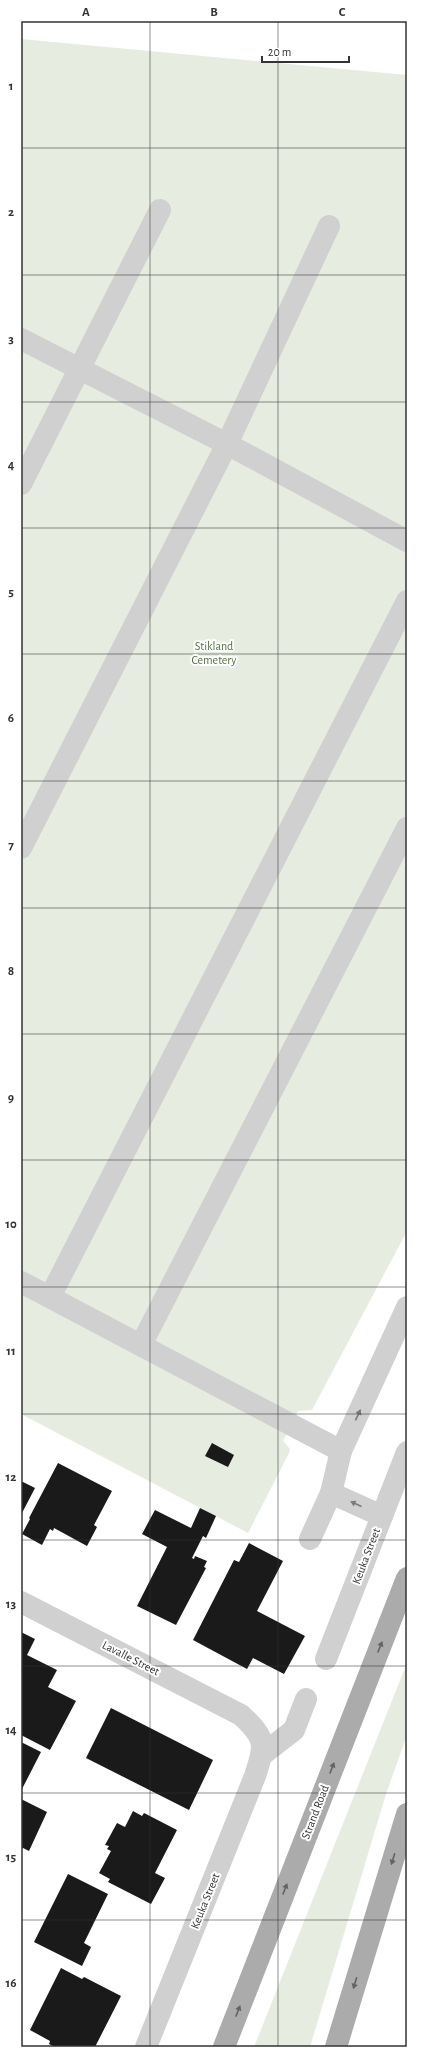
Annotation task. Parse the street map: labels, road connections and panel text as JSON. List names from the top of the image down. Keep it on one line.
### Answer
{"streets":{"main road":["Strand Road"],"street":["Keuka Street","Lavalle Street"]},"crossings":[["Keuka Street","Lavalle Street"]],"parks":["Stikland Cemetery"],"scale_bar":"20 m","grid":{"columns":["A","B","C"],"rows":["1","2","3","4","5","6","7","8","9","10","11","12","13","14","15","16"]}}
